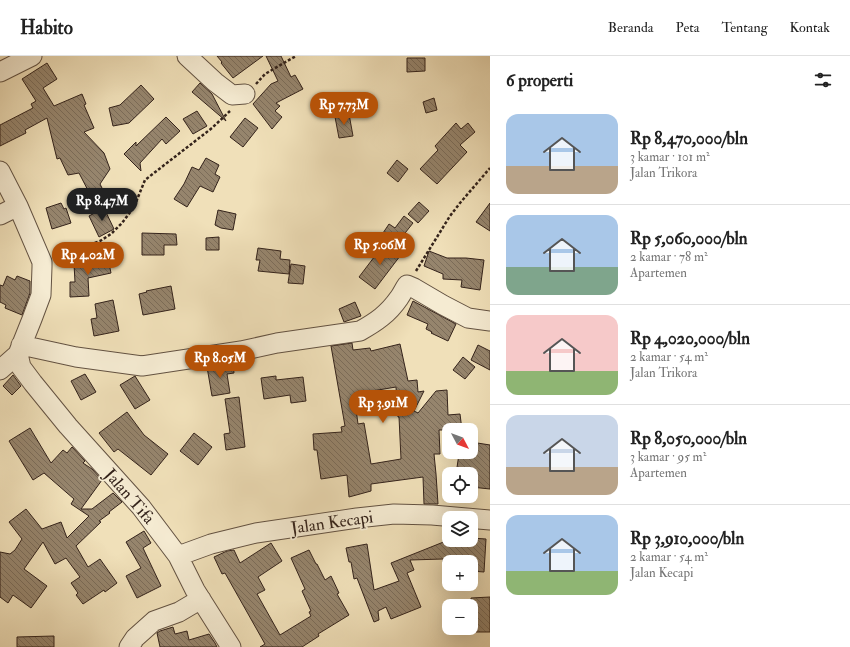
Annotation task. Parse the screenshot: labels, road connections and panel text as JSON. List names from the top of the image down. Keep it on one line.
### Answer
{"streets":{"street":["Jalan Tifa","Jalan Kecapi"]},"crossings":[["Jalan Tifa","Jalan Kecapi"]],"north":"bottom right","page":{"header":"Habito","nav":["Beranda","Peta","Tentang","Kontak"],"heading":"6 properti","price":["Rp 7.73M","Rp 8.47M","Rp 5.06M","Rp 4.02M","Rp 8.05M","Rp 3.91M"],"list":[{"name":"Rp 8,470,000/bln","note":"3 kamar · 101 m² · Jalan Trikora"},{"name":"Rp 5,060,000/bln","note":"2 kamar · 78 m² · Apartemen"},{"name":"Rp 4,020,000/bln","note":"2 kamar · 54 m² · Jalan Trikora"},{"name":"Rp 8,050,000/bln","note":"3 kamar · 95 m² · Apartemen"},{"name":"Rp 3,910,000/bln","note":"2 kamar · 54 m² · Jalan Kecapi"}],"map_buttons":["+","−"]}}
